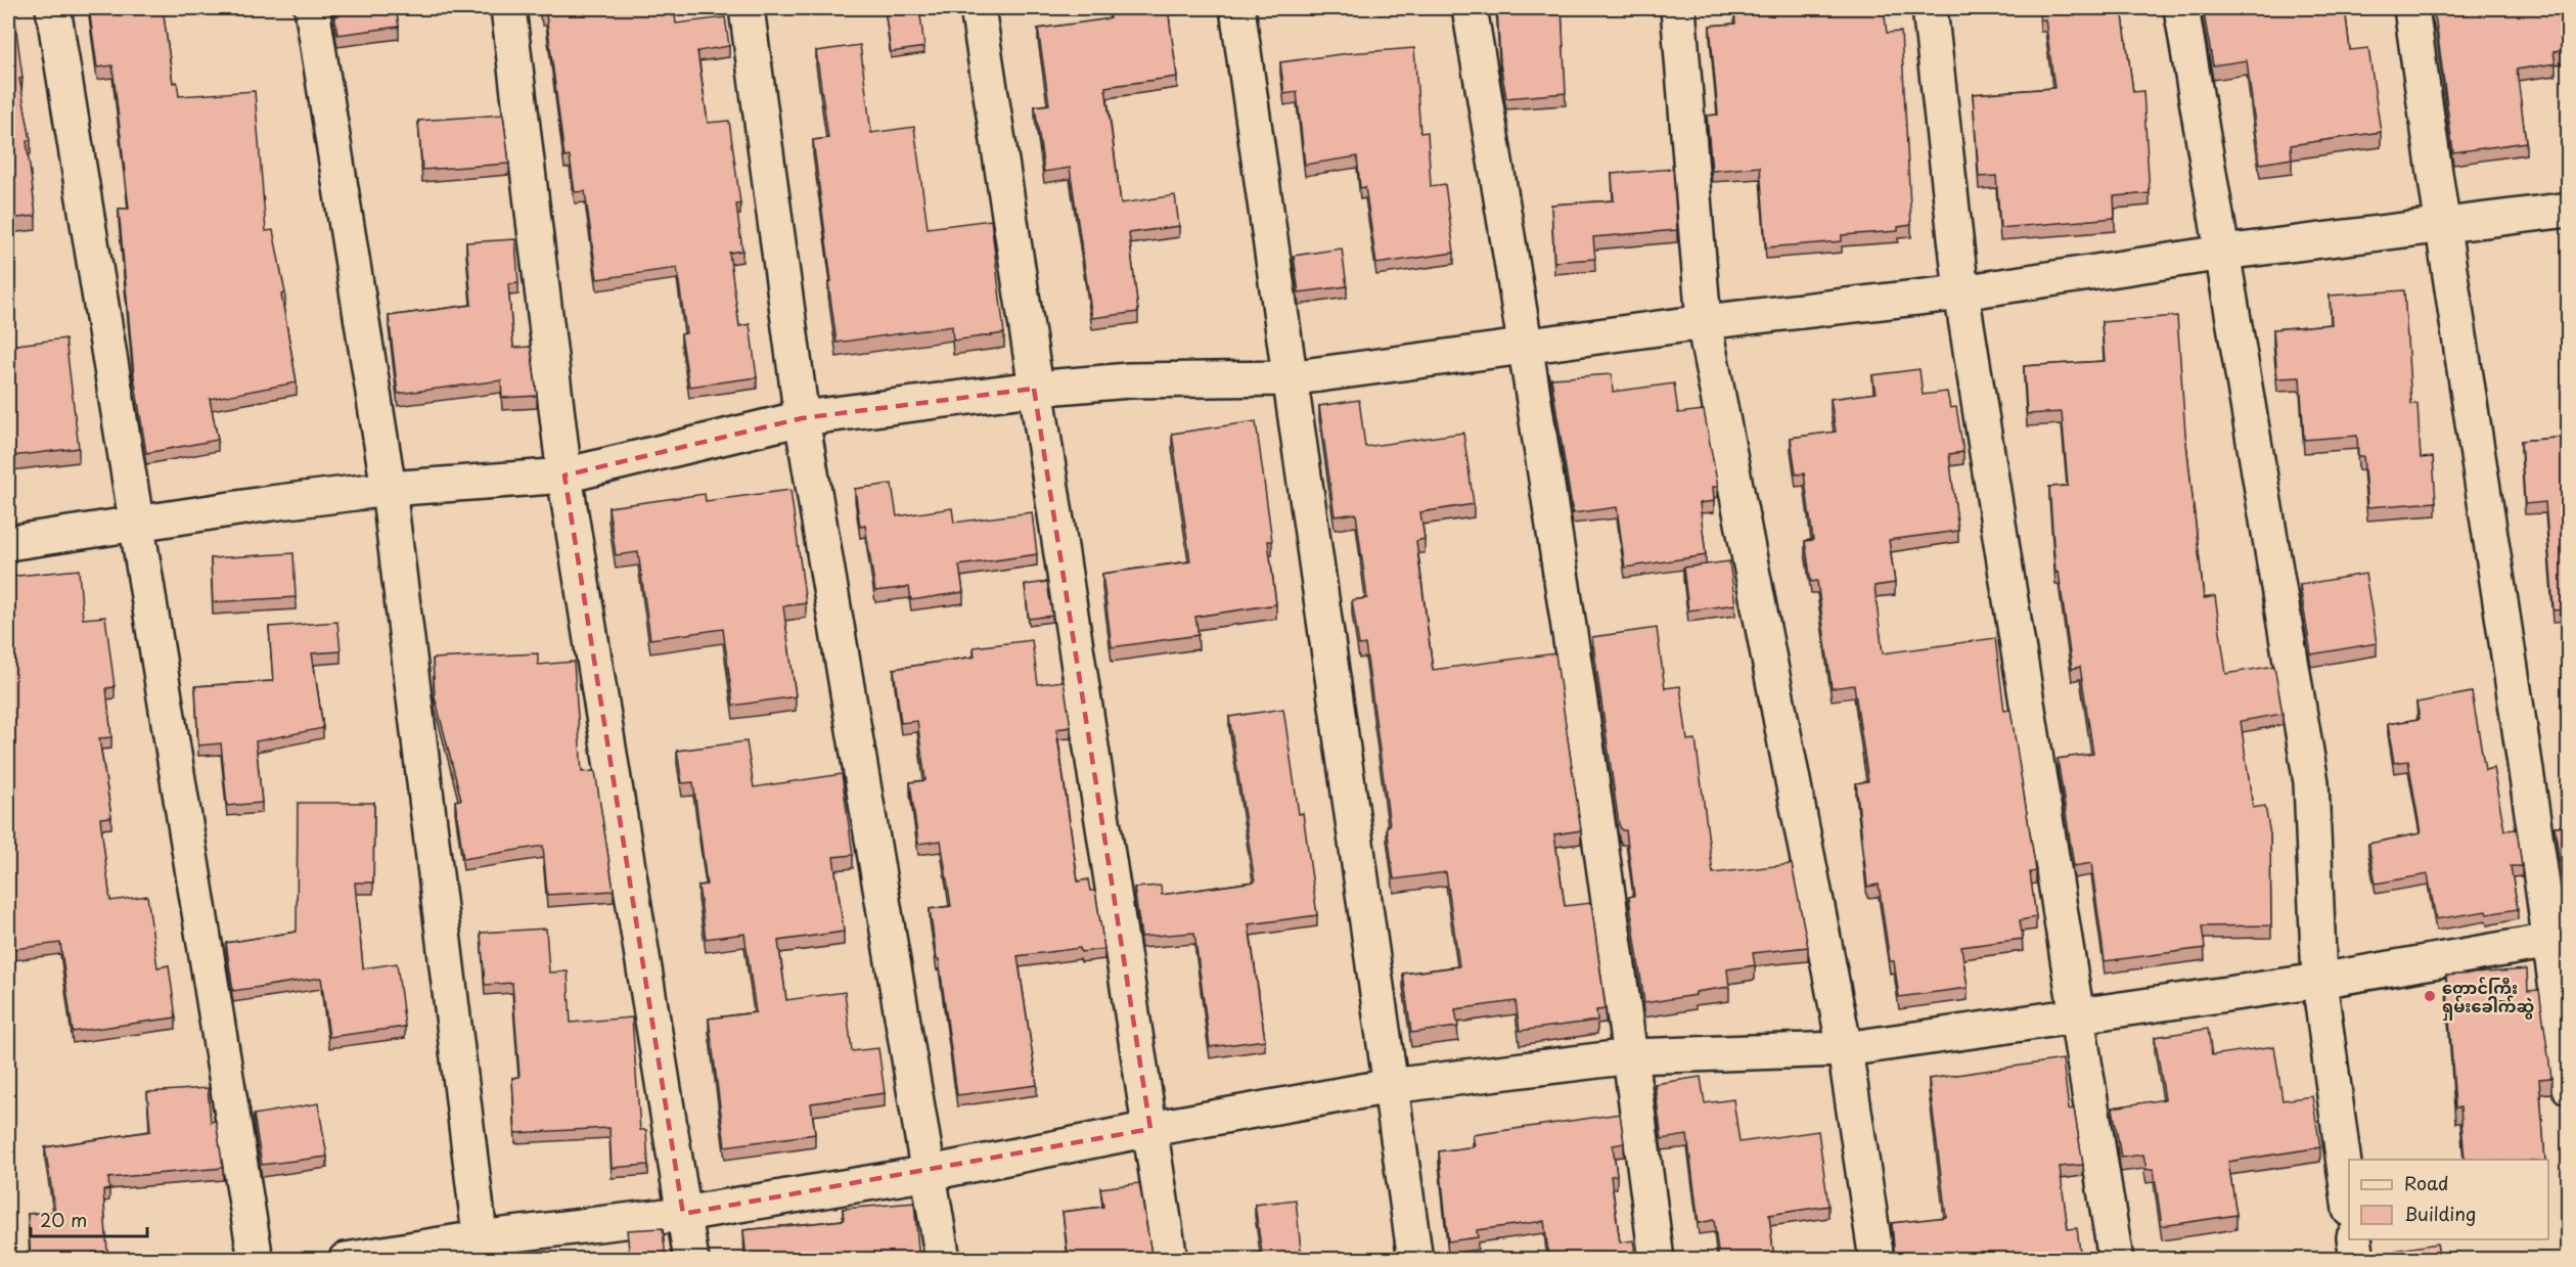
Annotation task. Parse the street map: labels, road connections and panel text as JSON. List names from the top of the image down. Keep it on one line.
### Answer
{"places":["တောင်ကြီး ရှမ်းခေါက်ဆွဲ"],"legend":["Road","Building"],"scale_bar":"20 m"}
